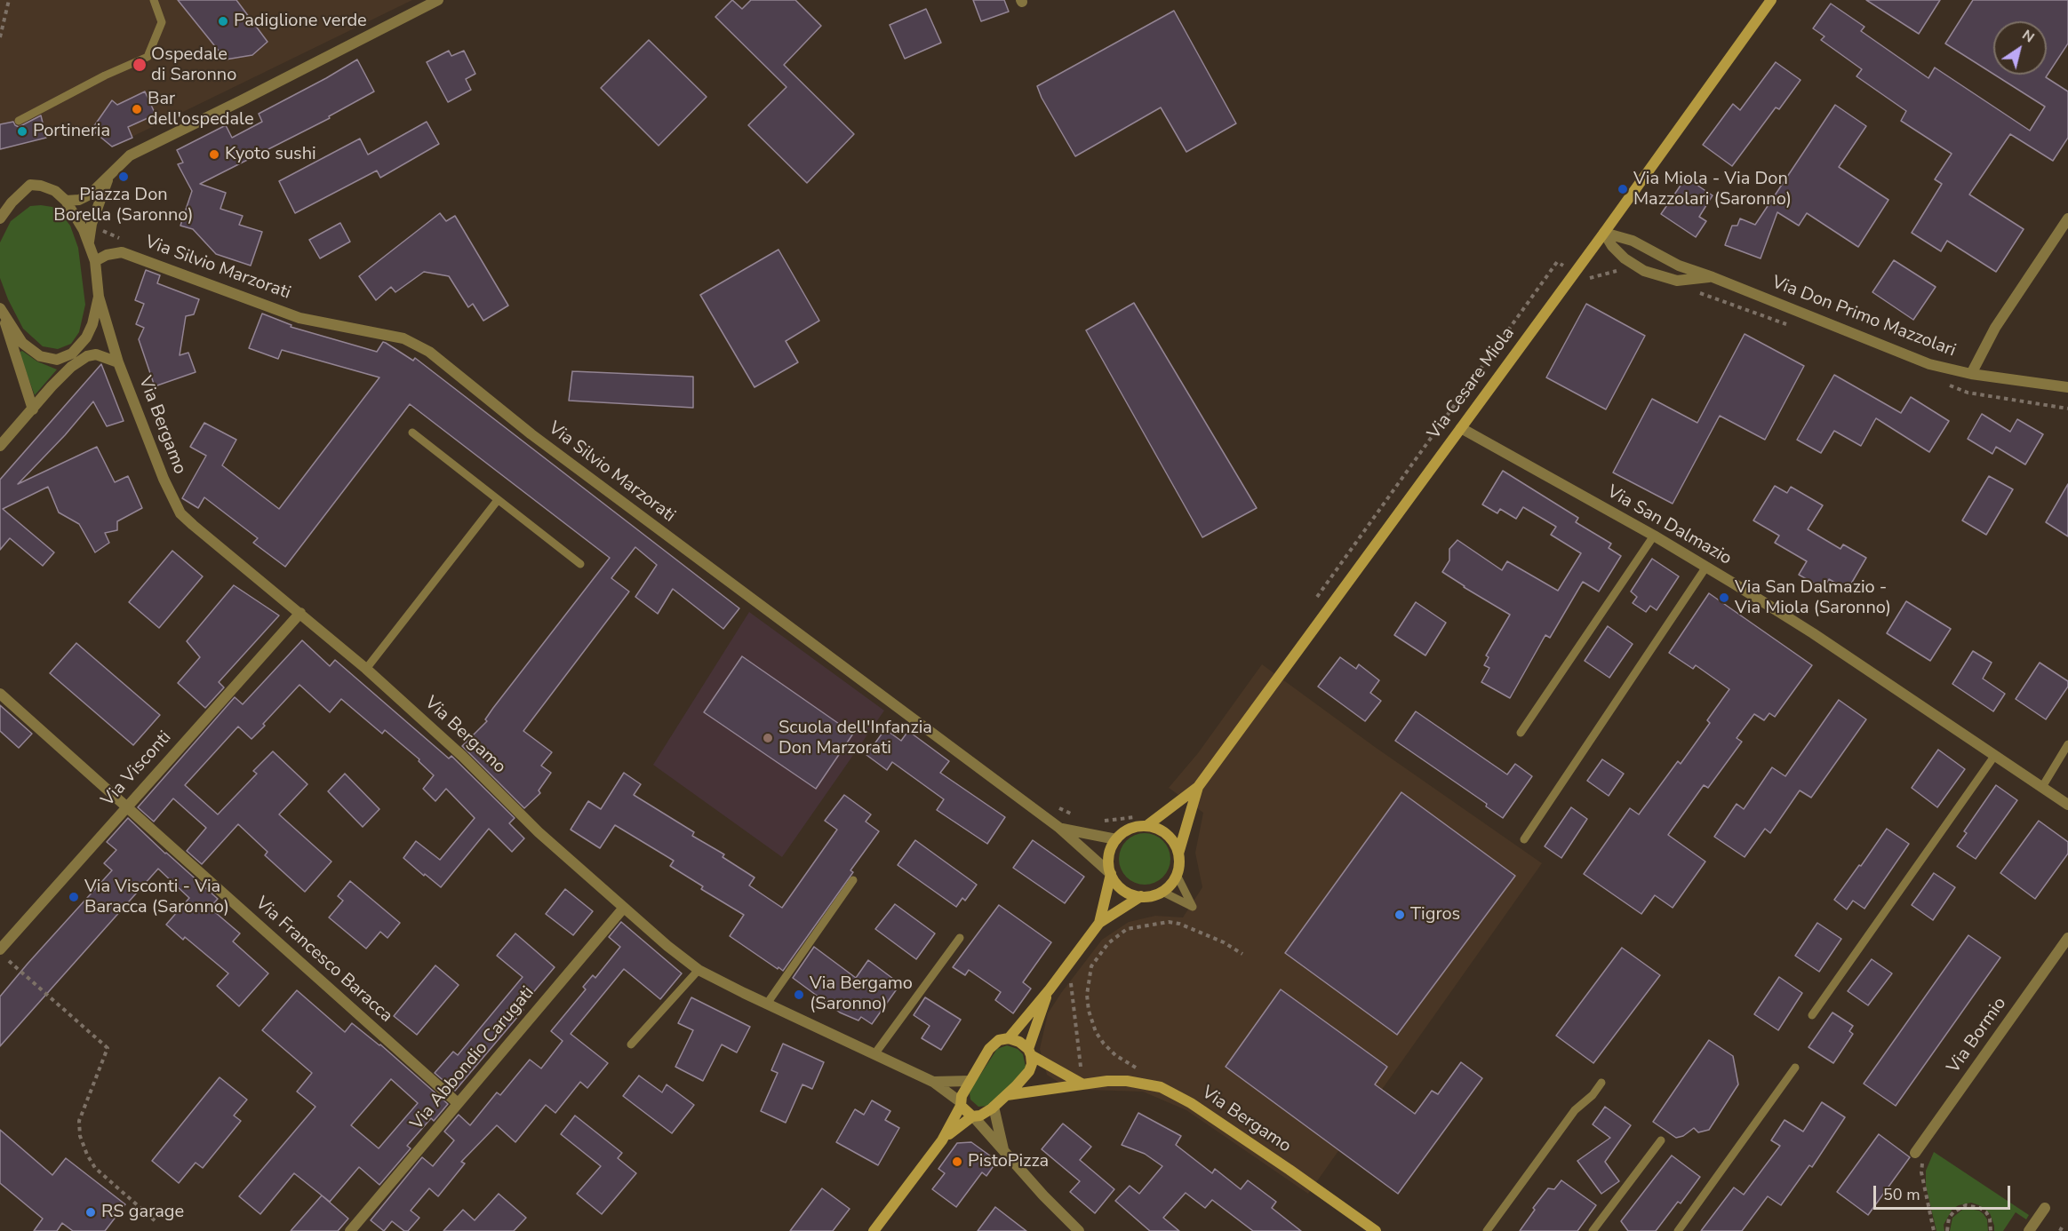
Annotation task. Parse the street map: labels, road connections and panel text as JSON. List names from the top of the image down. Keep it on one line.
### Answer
{"streets":{"street":["Via Silvio Marzorati","Via Don Primo Mazzolari","Via Cesare Miola","Via Bergamo","Via San Dalmazio","Via Visconti","Via Francesco Baracca","Via Bormio","Via Abbondio Carugati"]},"crossings":[["Via Silvio Marzorati","Via Cesare Miola"],["Via Don Primo Mazzolari","Via Cesare Miola"],["Via Cesare Miola","Via San Dalmazio"],["Via Bergamo","Via Visconti"],["Via Bergamo","Via Abbondio Carugati"],["Via Visconti","Via Francesco Baracca"],["Via Francesco Baracca","Via Abbondio Carugati"]],"places":["Padiglione verde","Ospedale di Saronno","Bar dell'ospedale","Portineria","Kyoto sushi","Piazza Don Borella (Saronno)","Via Miola - Via Don Mazzolari (Saronno)","Via San Dalmazio - Via Miola (Saronno)","Scuola dell'Infanzia Don Marzorati","Via Visconti - Via Baracca (Saronno)","Tigros","Via Bergamo (Saronno)","PistoPizza","RS garage"],"scale_bar":"50 m","north":"top right"}
